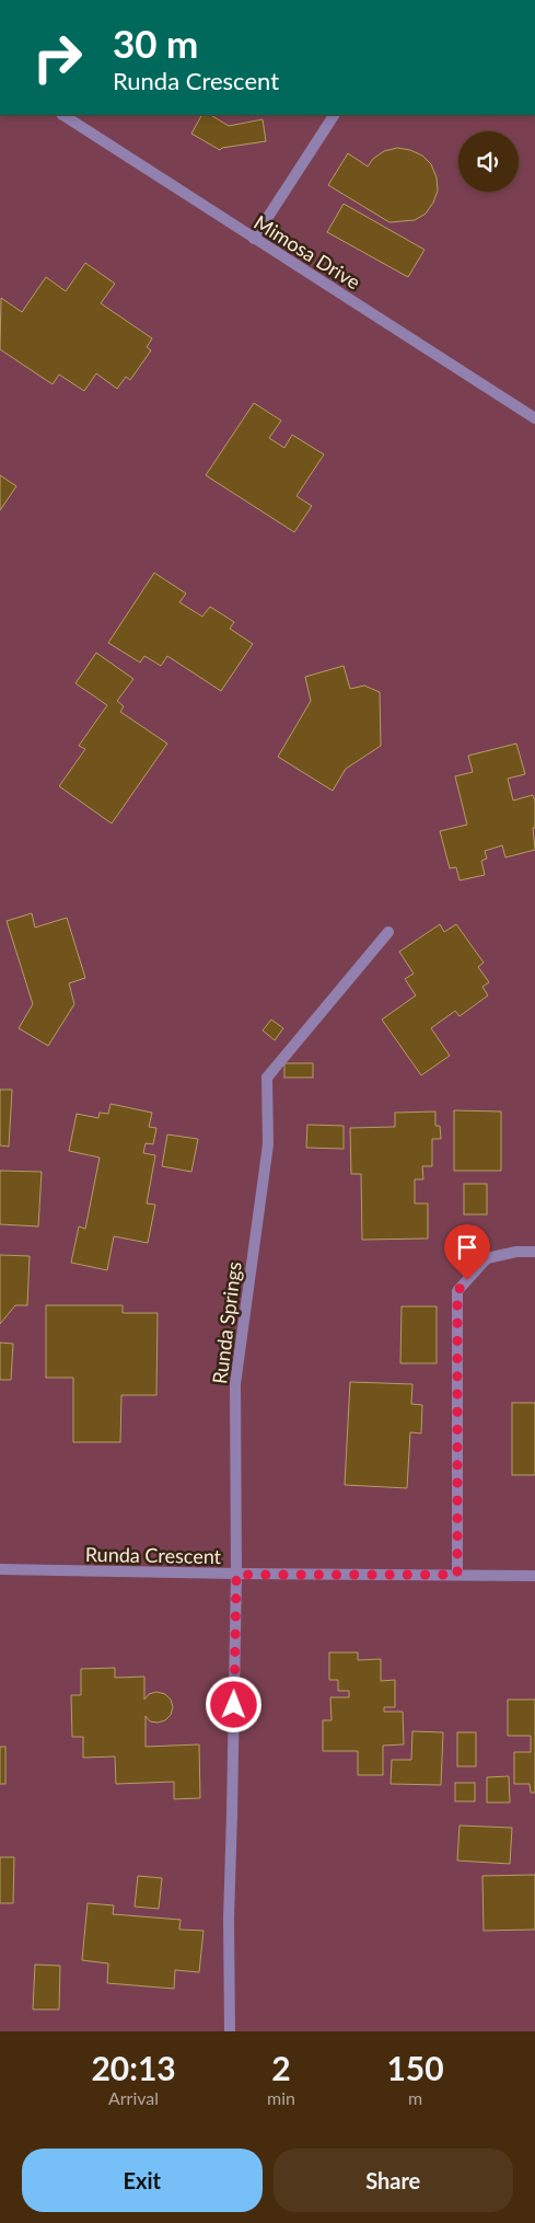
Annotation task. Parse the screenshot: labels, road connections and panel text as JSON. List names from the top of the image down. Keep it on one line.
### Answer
{"streets":{"street":["Mimosa Drive","Runda Springs","Runda Crescent"]},"crossings":[["Runda Springs","Runda Crescent"]],"page":{"turn":["30 m","Runda Crescent"],"eta":["20:13","Arrival","2","min","150","m"],"buttons":["Exit","Share"]}}
